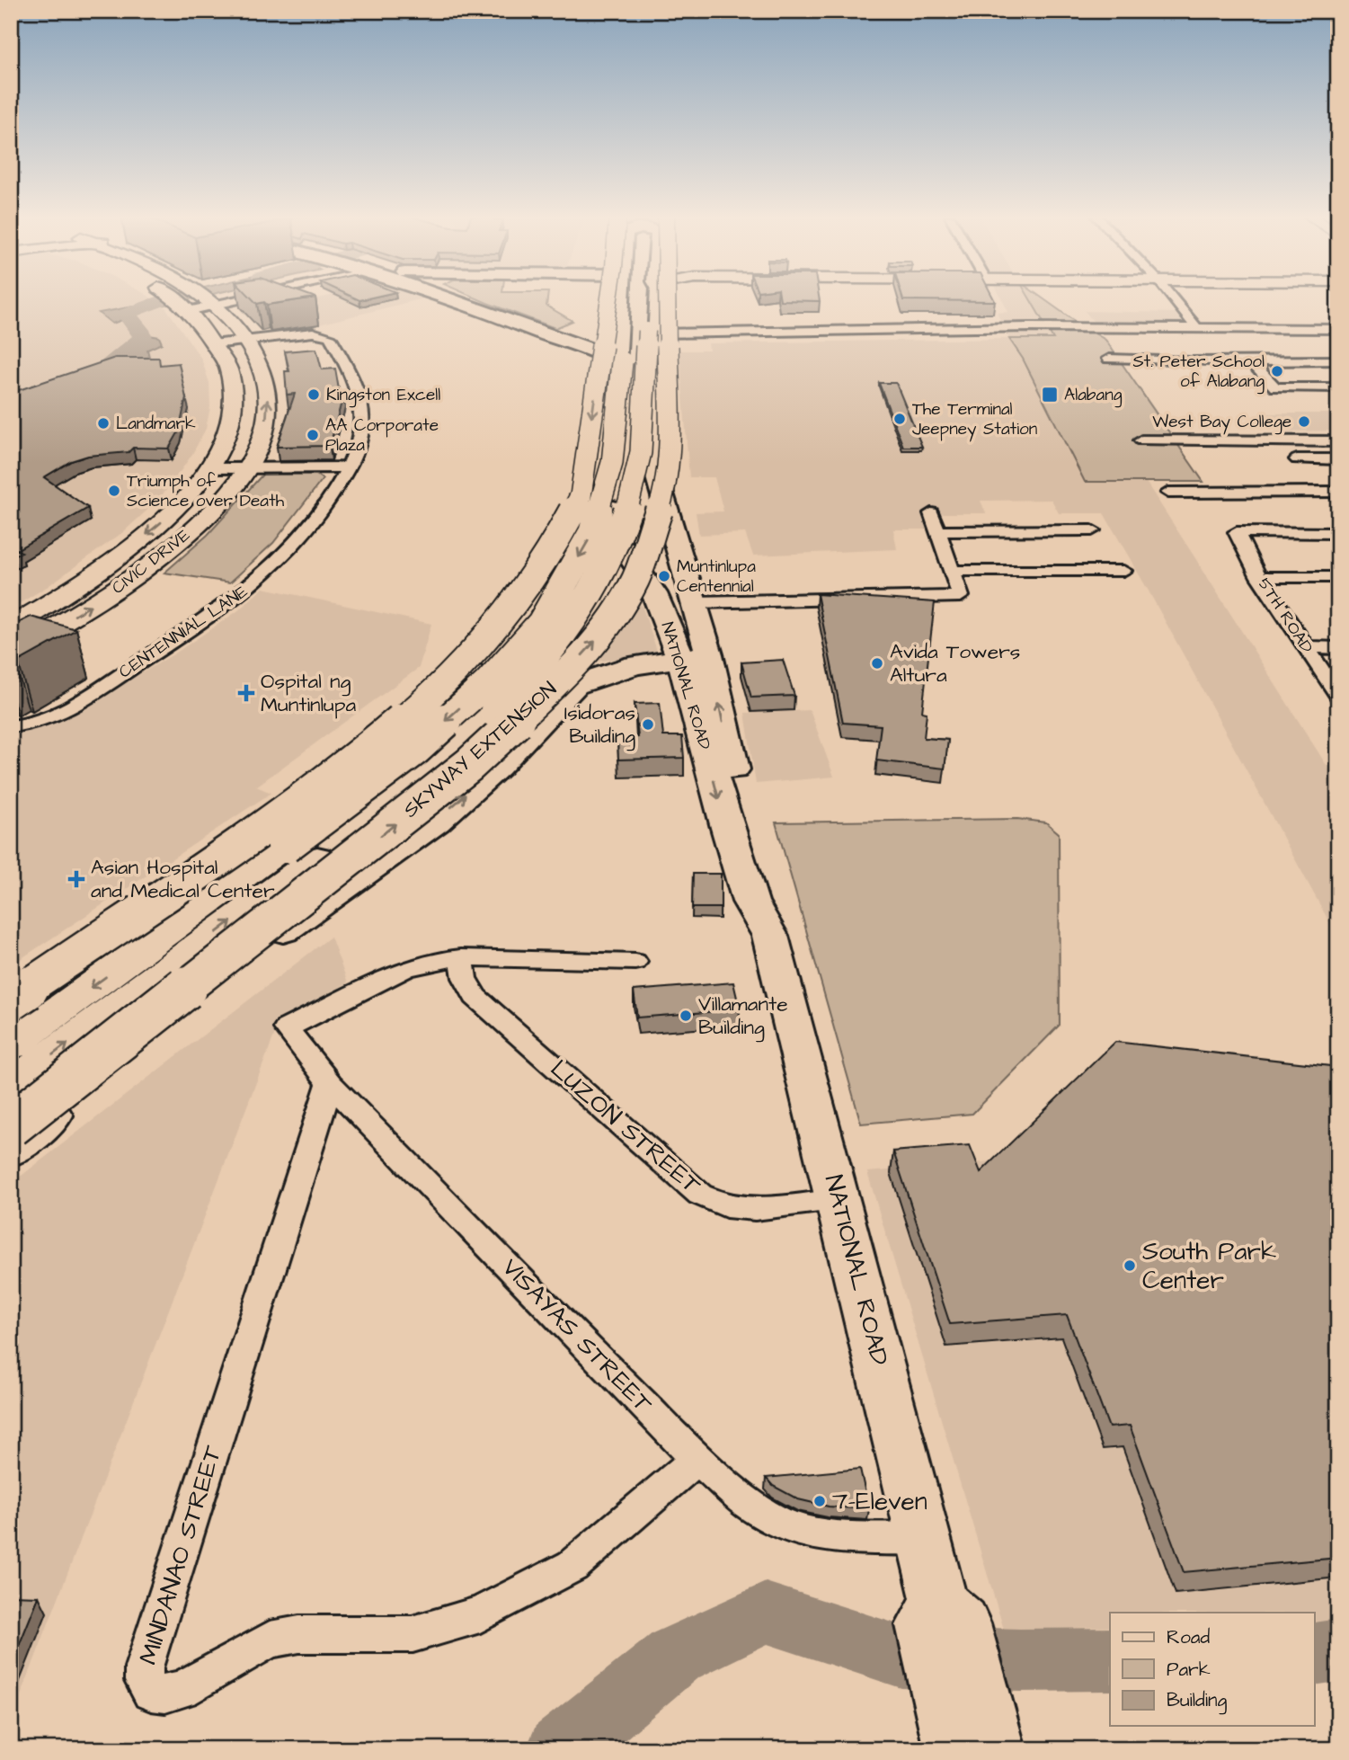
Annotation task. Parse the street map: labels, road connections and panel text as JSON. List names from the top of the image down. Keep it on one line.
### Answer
{"streets":{"highway":["NATIONAL ROAD","SKYWAY EXTENSION"],"main road":["CIVIC DRIVE"],"street":["5TH ROAD","CENTENNIAL LANE","LUZON STREET","VISAYAS STREET","MINDANAO STREET"]},"crossings":[["CIVIC DRIVE","CENTENNIAL LANE"],["NATIONAL ROAD","LUZON STREET"],["NATIONAL ROAD","VISAYAS STREET"],["LUZON STREET","VISAYAS STREET"],["VISAYAS STREET","MINDANAO STREET"]],"places":{"other":["St. Peter School of Alabang","Kingston Excell","The Terminal Jeepney Station","West Bay College","Landmark","AA Corporate Plaza","Triumph of Science over Death","Muntinlupa Centennial","Avida Towers Altura","Isidoras Building","Villamante Building","South Park Center","7-Eleven"],"transit":["Alabang"],"health":["Ospital ng Muntinlupa","Asian Hospital and Medical Center"]},"legend":["Road","Park","Building"]}
